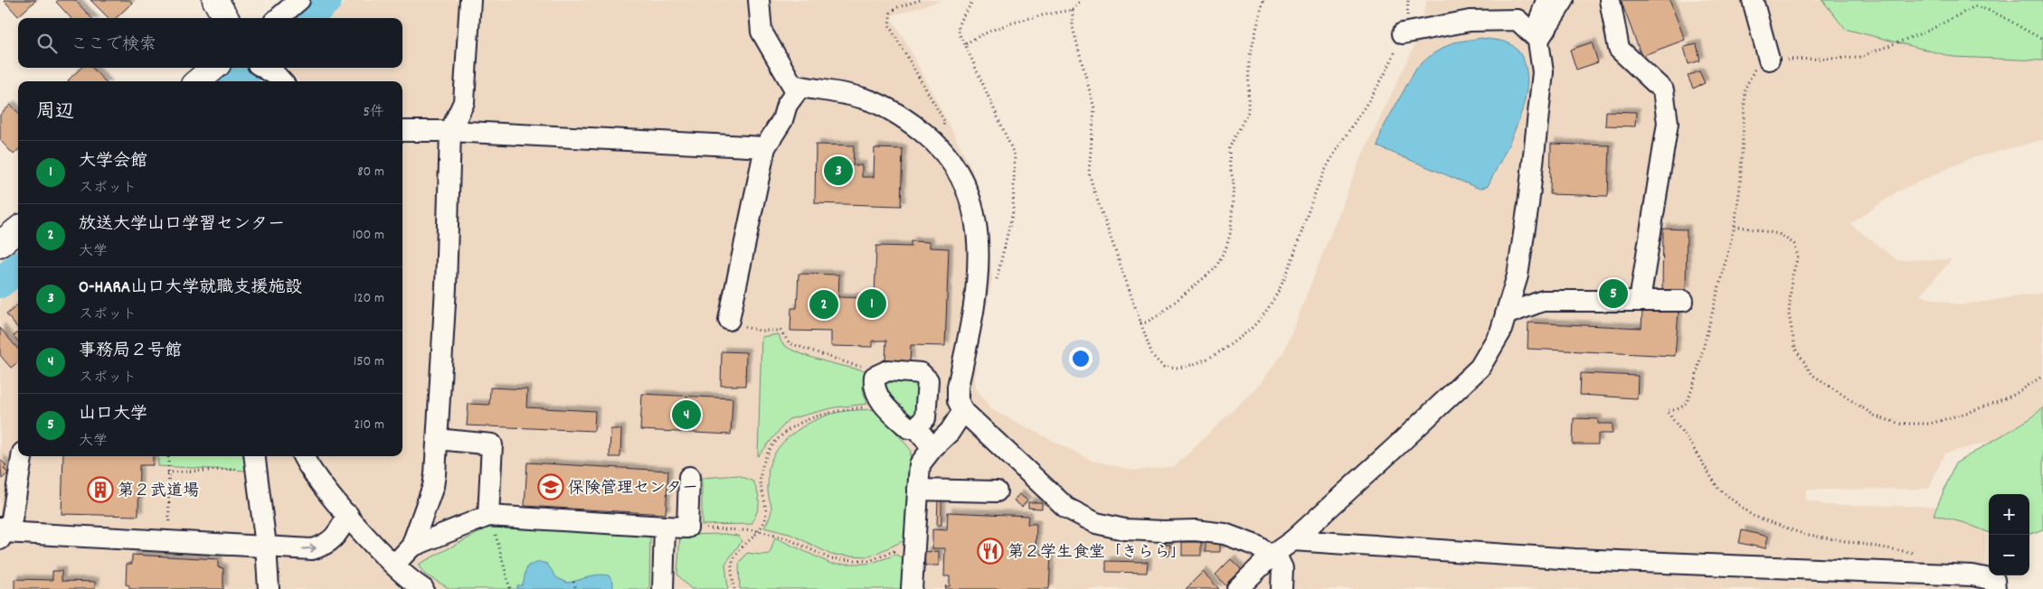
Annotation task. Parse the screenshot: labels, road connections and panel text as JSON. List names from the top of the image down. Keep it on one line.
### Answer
{"places":{"school or university":["保険管理センター"],"building":["第２武道場"],"restaurant":["第２学生食堂「きらら」"]},"page":{"search":"ここで検索","heading":["周辺","5件"],"list":[{"mark":"1","name":"大学会館","note":"スポット","value":"80 m"},{"mark":"2","name":"放送大学山口学習センター","note":"大学","value":"100 m"},{"mark":"3","name":"O-HARA山口大学就職支援施設","note":"スポット","value":"120 m"},{"mark":"4","name":"事務局２号館","note":"スポット","value":"150 m"},{"mark":"5","name":"山口大学","note":"大学","value":"210 m"}],"pins":["3","5","1","2","4"],"map_buttons":["+","−"]}}
